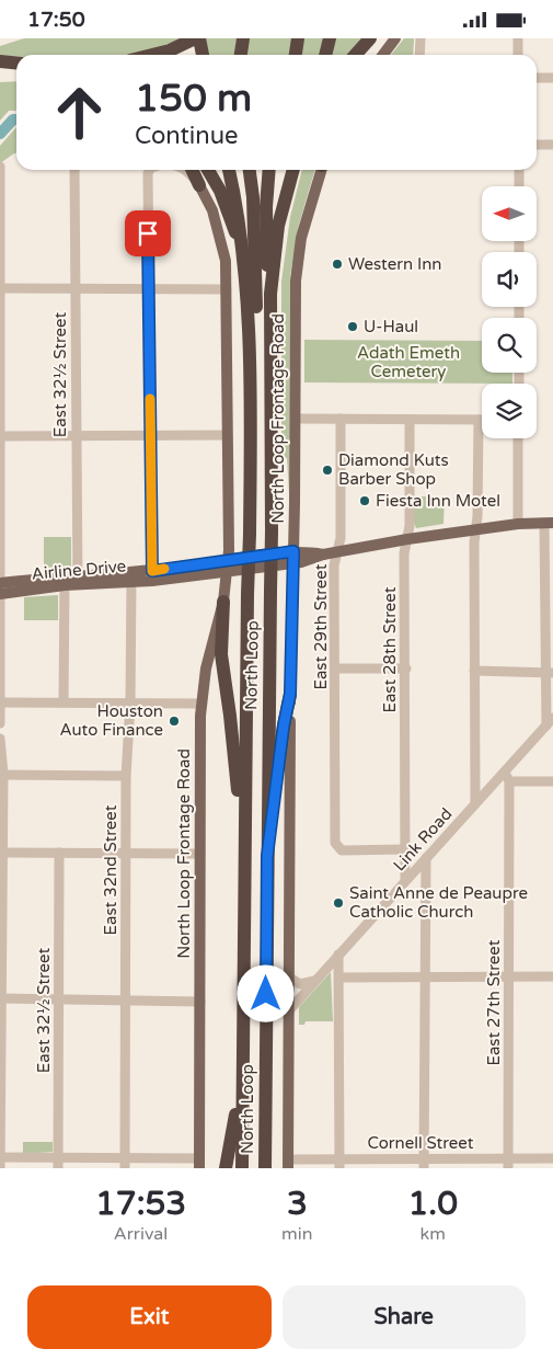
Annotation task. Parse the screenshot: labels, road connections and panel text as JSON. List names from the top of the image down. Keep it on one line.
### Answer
{"streets":{"highway":["North Loop"],"main road":["North Loop Frontage Road","Airline Drive"],"street":["East 32½ Street","East 29th Street","East 28th Street","Link Road","East 32nd Street","East 27th Street","Cornell Street"]},"crossings":[["East 32½ Street","Airline Drive"],["North Loop Frontage Road","Airline Drive"],["North Loop Frontage Road","Link Road"],["North Loop Frontage Road","Cornell Street"],["Airline Drive","East 29th Street"],["Airline Drive","East 28th Street"],["Airline Drive","East 32nd Street"],["East 29th Street","East 28th Street"],["East 28th Street","Link Road"],["Link Road","East 27th Street"],["East 27th Street","Cornell Street"]],"parks":["Adath Emeth Cemetery"],"places":["Western Inn","U-Haul","Diamond Kuts Barber Shop","Fiesta Inn Motel","Houston Auto Finance","Saint Anne de Peaupre Catholic Church"],"north":"left","page":{"status":"17:50","turn":["150 m","Continue"],"eta":["17:53","Arrival","3","min","1.0","km"],"buttons":["Exit","Share"]}}
